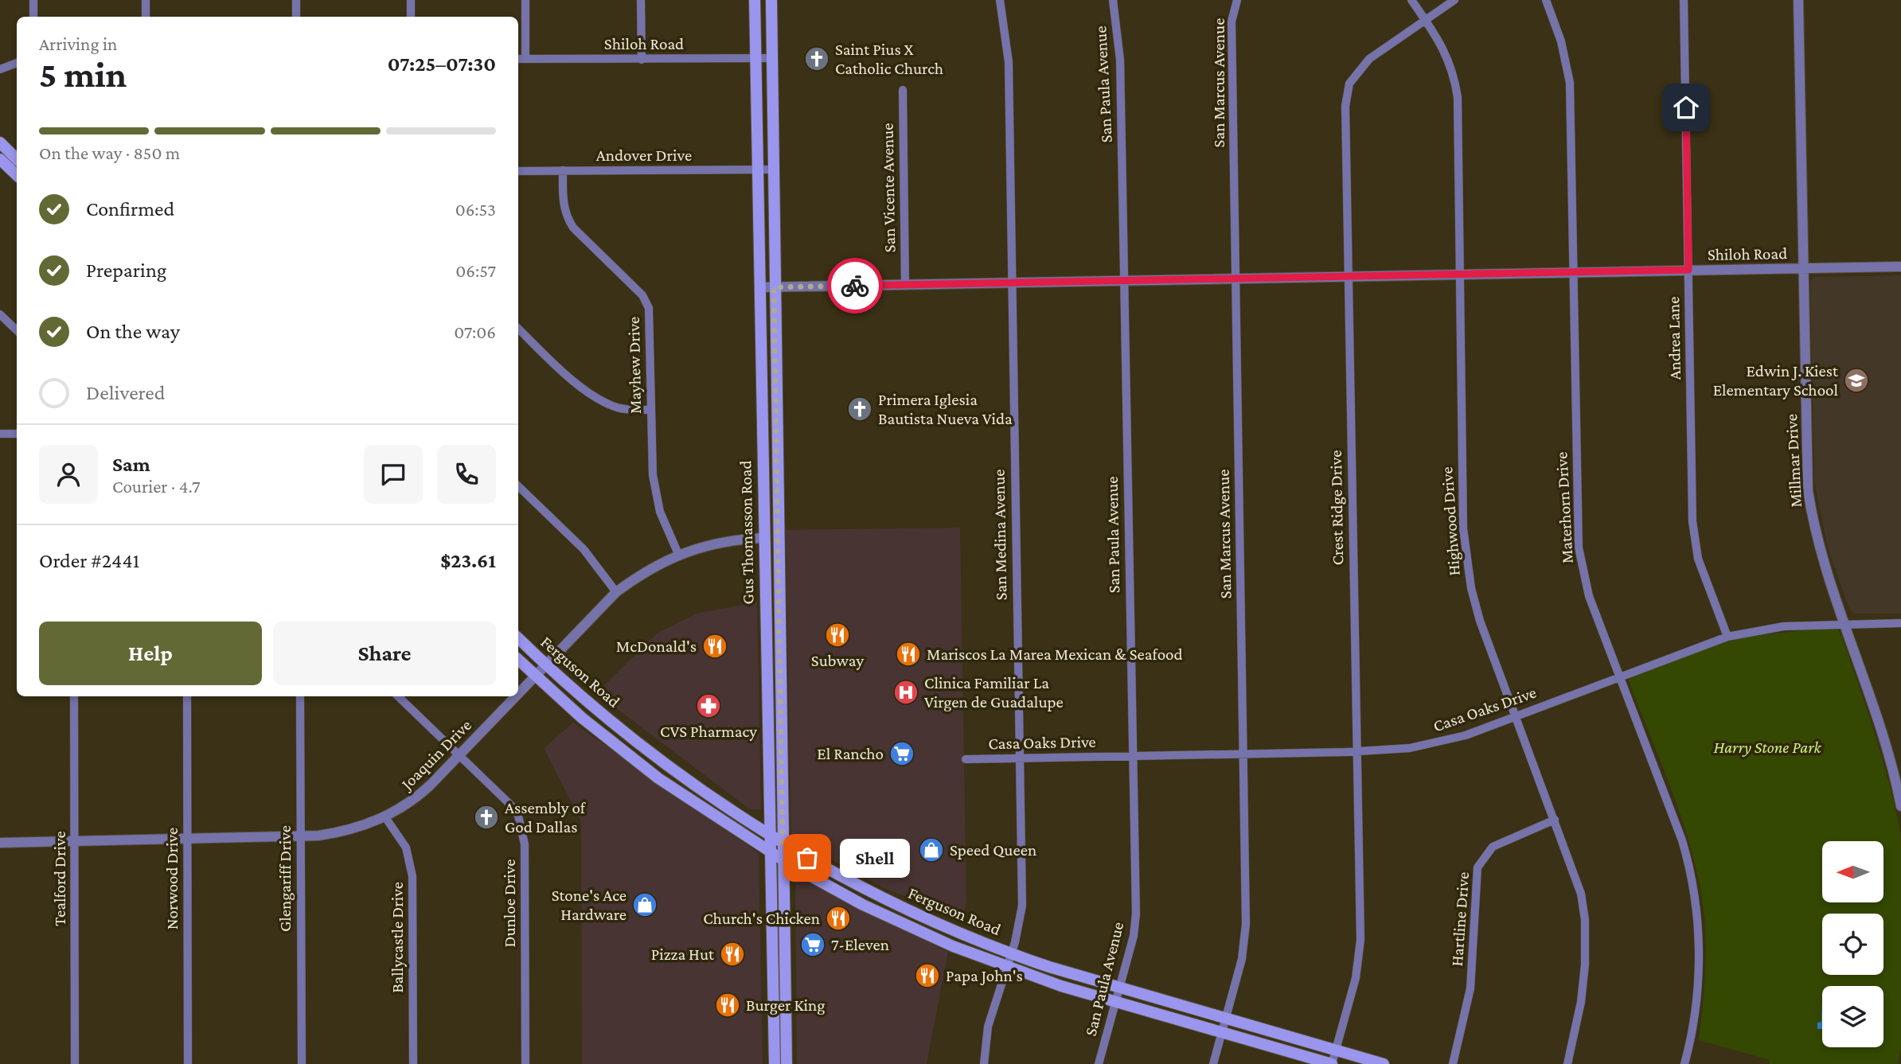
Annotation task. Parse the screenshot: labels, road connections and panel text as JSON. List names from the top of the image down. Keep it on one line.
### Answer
{"streets":{"main road":["Gus Thomasson Road","Ferguson Road"],"street":["Shiloh Road","San Marcus Avenue","San Paula Avenue","Andover Drive","San Vicente Avenue","Andrea Lane","Mayhew Drive","Millmar Drive","Crest Ridge Drive","Materhorn Drive","Highwood Drive","San Medina Avenue","Casa Oaks Drive","Joaquin Drive","Tealford Drive","Norwood Drive","Glengariff Drive","Dunloe Drive","Hartline Drive","Ballycastle Drive"]},"crossings":[["Shiloh Road","San Marcus Avenue"],["Shiloh Road","San Paula Avenue"],["Shiloh Road","San Vicente Avenue"],["Shiloh Road","Andrea Lane"],["Shiloh Road","Millmar Drive"],["Shiloh Road","Crest Ridge Drive"],["Shiloh Road","Materhorn Drive"],["Shiloh Road","Highwood Drive"],["Shiloh Road","Gus Thomasson Road"],["Shiloh Road","San Medina Avenue"],["San Marcus Avenue","Ferguson Road"],["San Marcus Avenue","Casa Oaks Drive"],["San Paula Avenue","Ferguson Road"],["San Paula Avenue","Casa Oaks Drive"],["Andover Drive","Mayhew Drive"],["Andover Drive","Gus Thomasson Road"],["Andrea Lane","Casa Oaks Drive"],["Mayhew Drive","Joaquin Drive"],["Millmar Drive","Casa Oaks Drive"],["Crest Ridge Drive","Highwood Drive"],["Crest Ridge Drive","Ferguson Road"],["Crest Ridge Drive","Casa Oaks Drive"],["Materhorn Drive","Casa Oaks Drive"],["Highwood Drive","Casa Oaks Drive"],["Highwood Drive","Hartline Drive"],["Gus Thomasson Road","Ferguson Road"],["Gus Thomasson Road","Joaquin Drive"],["San Medina Avenue","Ferguson Road"],["San Medina Avenue","Casa Oaks Drive"],["Ferguson Road","Joaquin Drive"],["Joaquin Drive","Tealford Drive"],["Joaquin Drive","Norwood Drive"],["Joaquin Drive","Glengariff Drive"],["Joaquin Drive","Dunloe Drive"],["Joaquin Drive","Ballycastle Drive"]],"parks":["Harry Stone Park"],"places":{"church":["Saint Pius X Catholic Church","Primera Iglesia Bautista Nueva Vida","Assembly of God Dallas"],"school or university":["Edwin J. Kiest Elementary School"],"restaurant":["Subway","McDonald's","Mariscos La Marea Mexican & Seafood","Church's Chicken","Pizza Hut","Papa John's","Burger King"],"hospital":["Clinica Familiar La Virgen de Guadalupe"],"pharmacy":["CVS Pharmacy"],"supermarket":["El Rancho","7-Eleven"],"shop":["Speed Queen","Stone's Ace Hardware"],"other":["Shell"]},"north":"left","page":{"heading":["5 min","Arriving in","07:25–07:30"],"panel":["Sam","Courier · 4.7","Order #2441","$23.61"],"bar":"On the way · 850 m","list":[["Confirmed","06:53"],["Preparing","06:57"],["On the way","07:06"],"Delivered"],"buttons":["Help","Share"],"bubble":"Shell"}}
